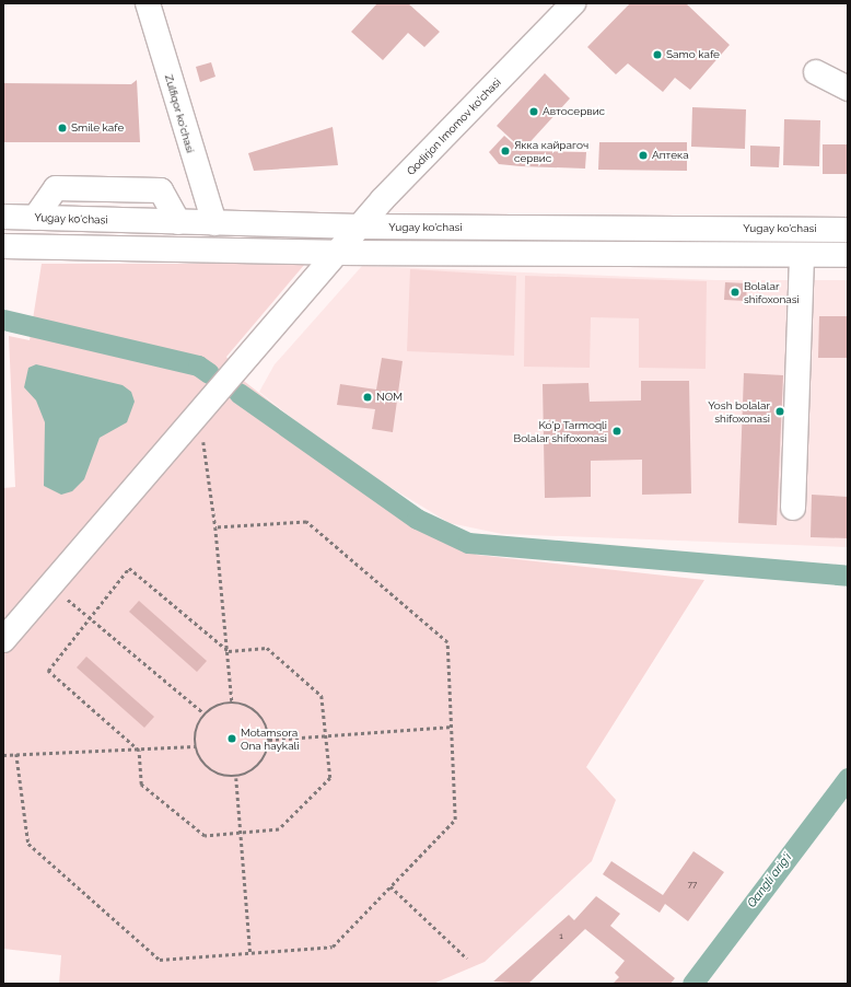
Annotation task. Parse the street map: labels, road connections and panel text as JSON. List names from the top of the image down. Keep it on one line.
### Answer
{"streets":{"main road":["Zulfiqor ko'chasi","Qodirjon Imomov ko'chasi","Yugay ko'chasi"]},"crossings":[["Zulfiqor ko'chasi","Yugay ko'chasi"],["Qodirjon Imomov ko'chasi","Yugay ko'chasi"]],"water":["Qangli arig'i"],"places":["Samo kafe","Автосервис","Smile kafe","Якка кайрагоч сервис","Аптека","Bolalar shifoxonasi","NOM","Yosh bolalar shifoxonasi","Ko'p Tarmoqli Bolalar shifoxonasi","Motamsora Ona haykali"],"house_numbers":["77","1"]}
